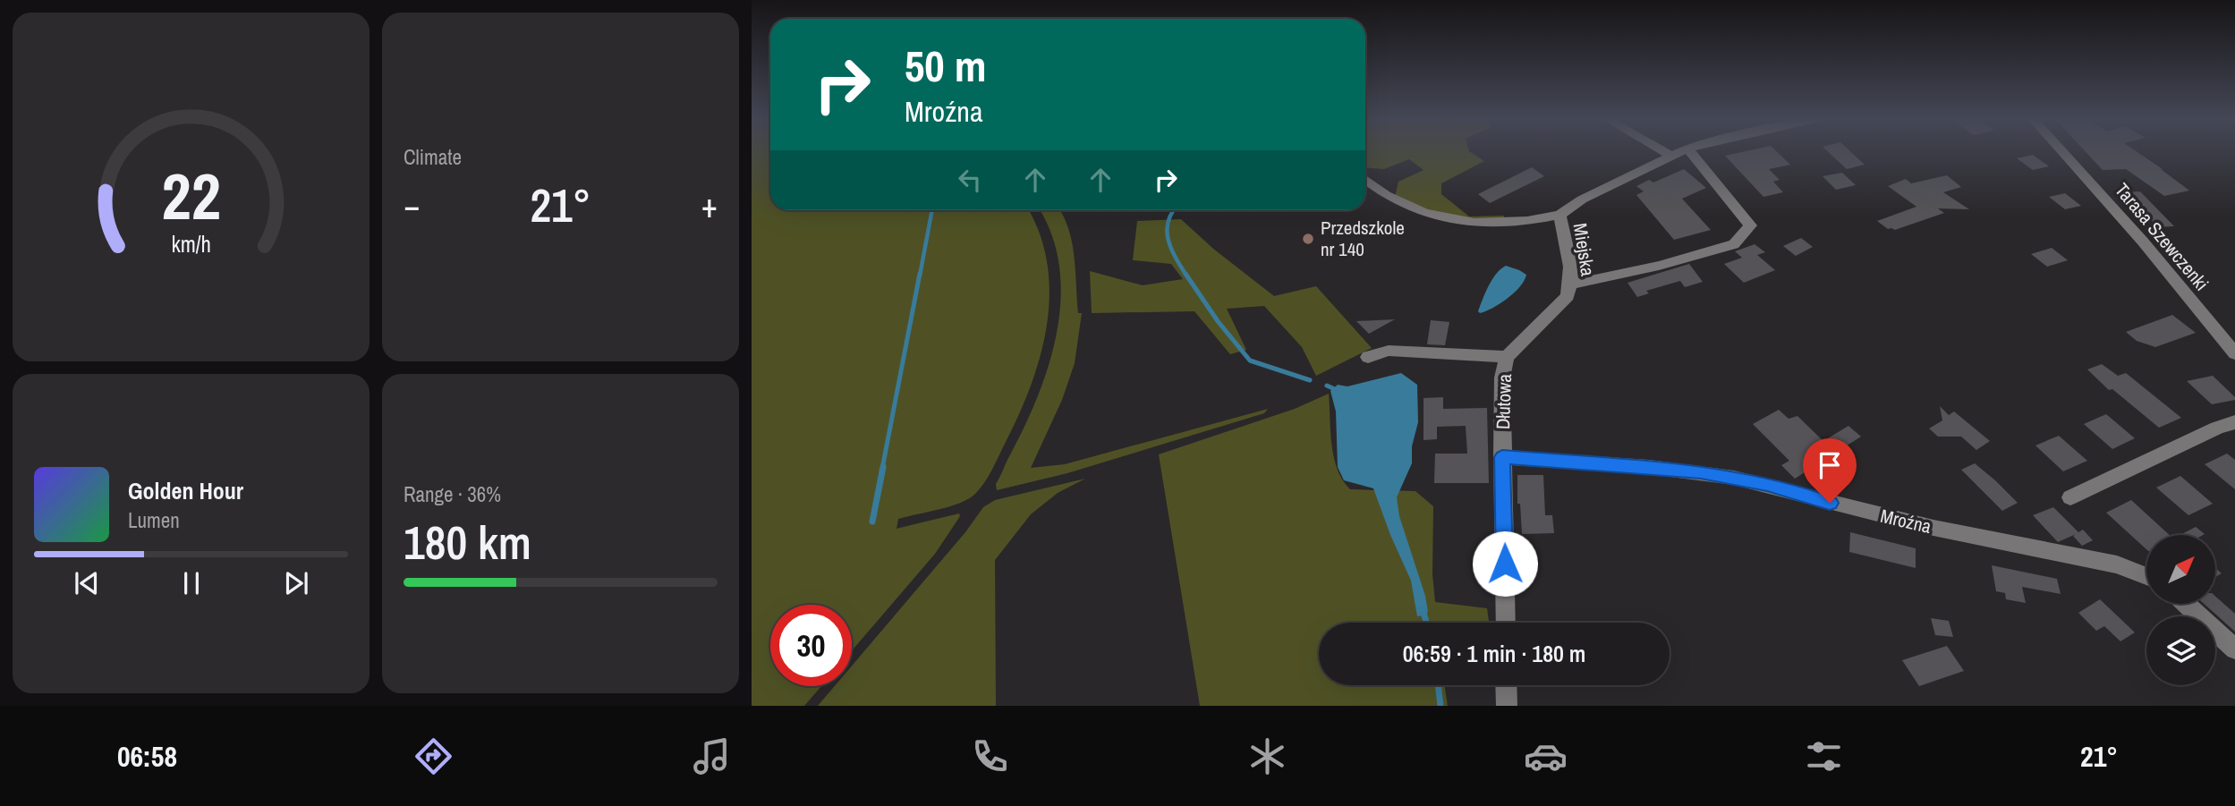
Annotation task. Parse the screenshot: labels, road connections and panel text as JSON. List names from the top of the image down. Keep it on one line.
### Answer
{"streets":{"street":["Tarasa Szewczenki","Miejska","Dłutowa","Mroźna"]},"crossings":[["Miejska","Dłutowa"],["Dłutowa","Mroźna"]],"places":["Przedszkole nr 140"],"north":"top right","page":{"tile":["Climate",["Range · 36%","180 km"]],"turn":["50 m","Mroźna"],"heat":["−","21°","+"],"song":["Golden Hour","Lumen"],"limit":"30","trip":"06:59 · 1 min · 180 m","tabs":["06:58","21°"],"gauge":["22","km/h"]}}
